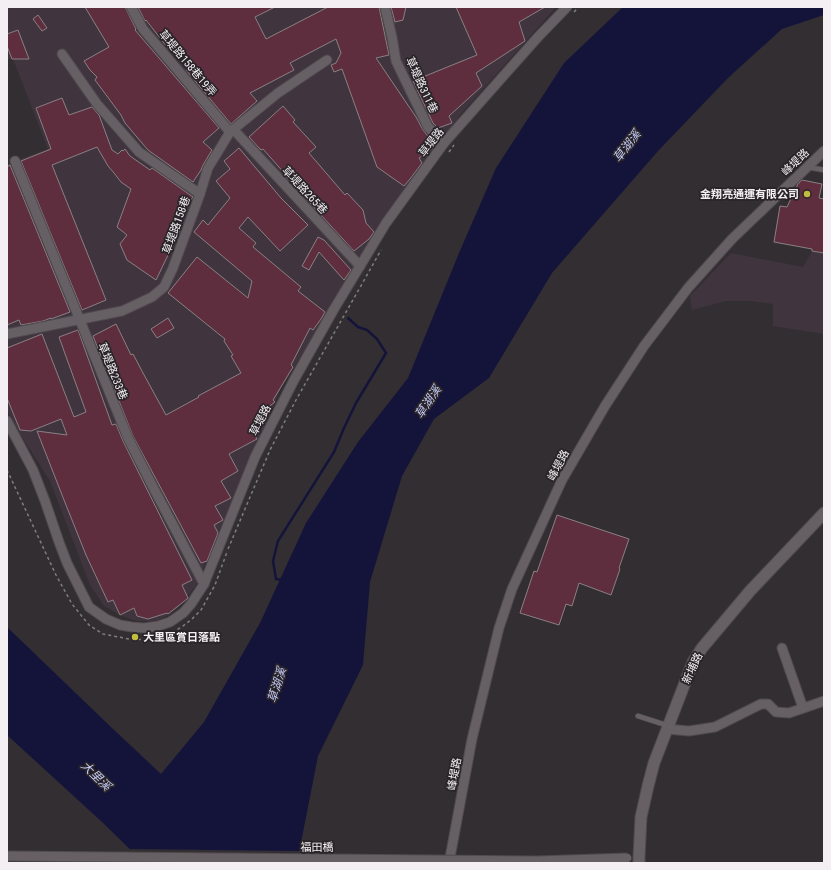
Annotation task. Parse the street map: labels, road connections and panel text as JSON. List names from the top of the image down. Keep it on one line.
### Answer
{"streets":{"street":["草堤路158巷19弄","草堤路311巷","草堤路","峰堤路","草堤路265巷","草堤路158巷","草堤路233巷","新埔路","福田橋"]},"crossings":[["草堤路158巷19弄","草堤路265巷"],["草堤路158巷19弄","草堤路158巷"],["草堤路311巷","草堤路"],["草堤路","草堤路265巷"],["草堤路","草堤路233巷"],["草堤路265巷","草堤路158巷"],["草堤路158巷","草堤路233巷"],["新埔路","福田橋"]],"water":["草湖溪","大里溪"],"places":["金翔亮通運有限公司","大里區賞日落點"]}
